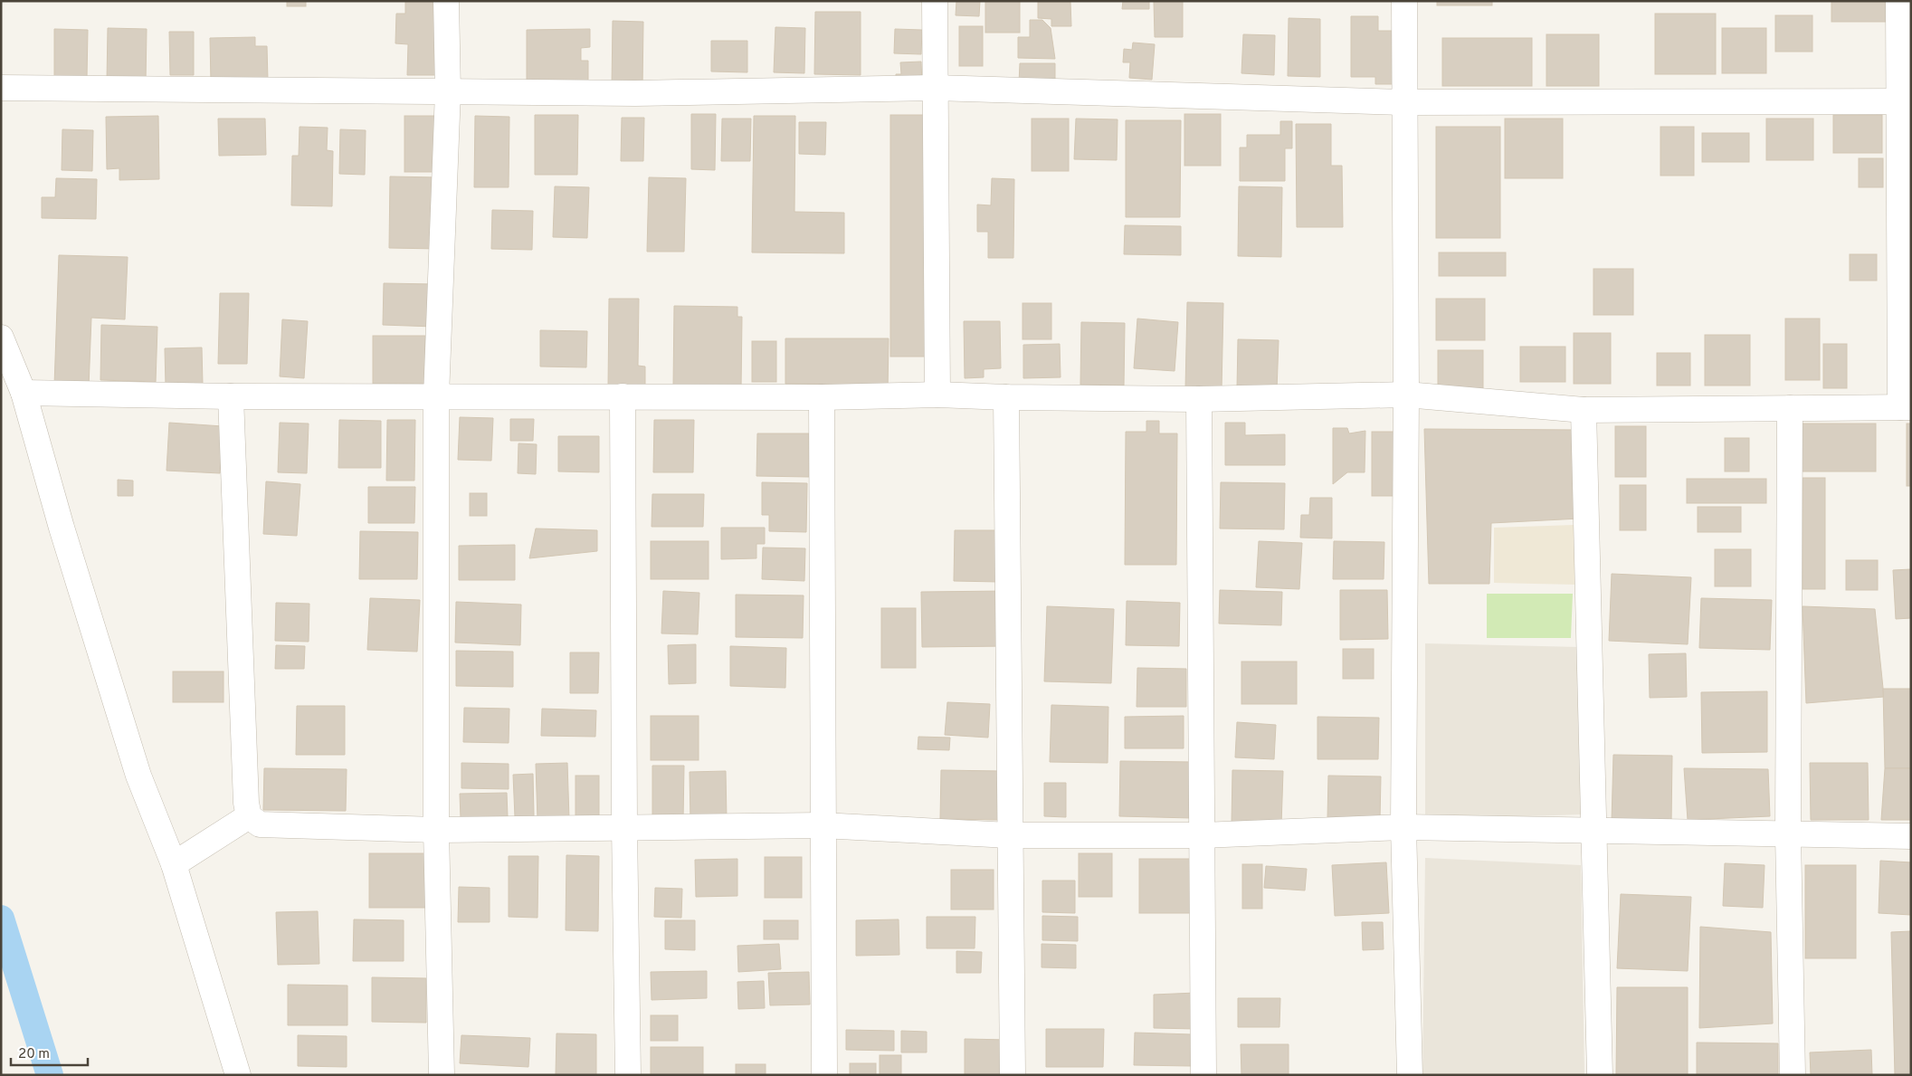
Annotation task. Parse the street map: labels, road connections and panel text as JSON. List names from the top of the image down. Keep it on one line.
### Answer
{"scale_bar":"20 m"}
